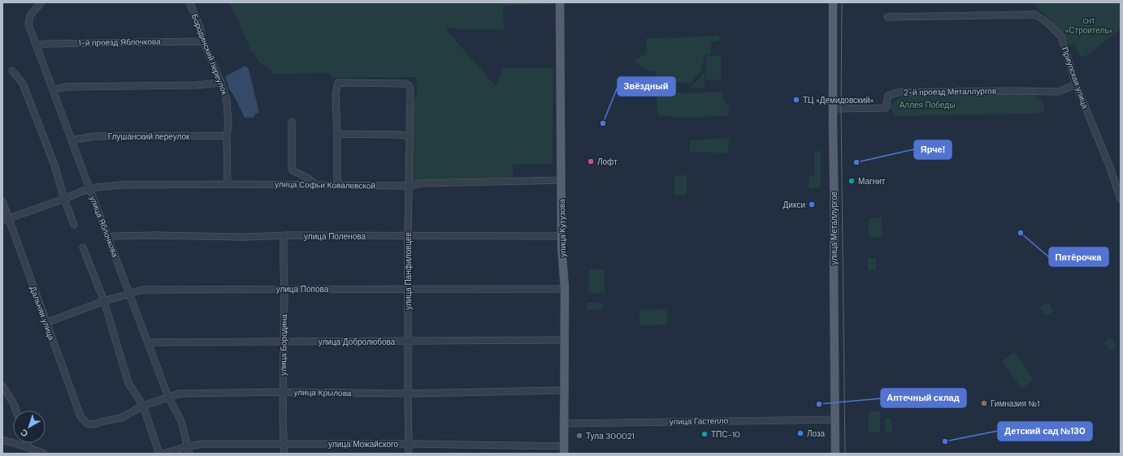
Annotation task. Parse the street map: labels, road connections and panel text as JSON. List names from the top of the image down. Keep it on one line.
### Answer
{"streets":{"main road":["улица Кутузова","улица Металлургов"],"street":["1-й проезд Яблочкова","Бородинский переулок","Приупская улица","2-й проезд Металлургов","Глушанский переулок","улица Софьи Ковалевской","улица Яблочкова","улица Поленова","улица Панфиловцев","улица Попова","Дальняя улица","улица Добролюбова","улица Бородина","улица Крылова","улица Гастелло","улица Можайского"]},"crossings":[["1-й проезд Яблочкова","Бородинский переулок"],["1-й проезд Яблочкова","улица Яблочкова"],["Бородинский переулок","Глушанский переулок"],["Бородинский переулок","улица Софьи Ковалевской"],["Приупская улица","2-й проезд Металлургов"],["2-й проезд Металлургов","улица Металлургов"],["Глушанский переулок","улица Яблочкова"],["улица Софьи Ковалевской","улица Яблочкова"],["улица Софьи Ковалевской","улица Кутузова"],["улица Софьи Ковалевской","улица Панфиловцев"],["улица Софьи Ковалевской","Дальняя улица"],["улица Яблочкова","улица Поленова"],["улица Яблочкова","улица Попова"],["улица Яблочкова","улица Добролюбова"],["улица Яблочкова","улица Крылова"],["улица Яблочкова","улица Можайского"],["улица Кутузова","улица Поленова"],["улица Кутузова","улица Попова"],["улица Кутузова","улица Добролюбова"],["улица Кутузова","улица Крылова"],["улица Кутузова","улица Гастелло"],["улица Кутузова","улица Можайского"],["улица Металлургов","улица Гастелло"],["улица Поленова","улица Панфиловцев"],["улица Поленова","улица Бородина"],["улица Панфиловцев","улица Попова"],["улица Панфиловцев","улица Добролюбова"],["улица Панфиловцев","улица Крылова"],["улица Панфиловцев","улица Можайского"],["улица Попова","Дальняя улица"],["улица Попова","улица Бородина"],["Дальняя улица","улица Крылова"],["улица Добролюбова","улица Бородина"],["улица Бородина","улица Крылова"],["улица Бородина","улица Можайского"]],"parks":["снт «Строитель»","Аллея Победы"],"places":["ТЦ «Демидовский»","Звёздный","Лофт","Ярче!","Магнит","Дикси","Пятёрочка","Гимназия №1","Аптечный склад","Лоза","ТПС-10","Тула 300021","Детский сад №130"],"north":"bottom left"}
